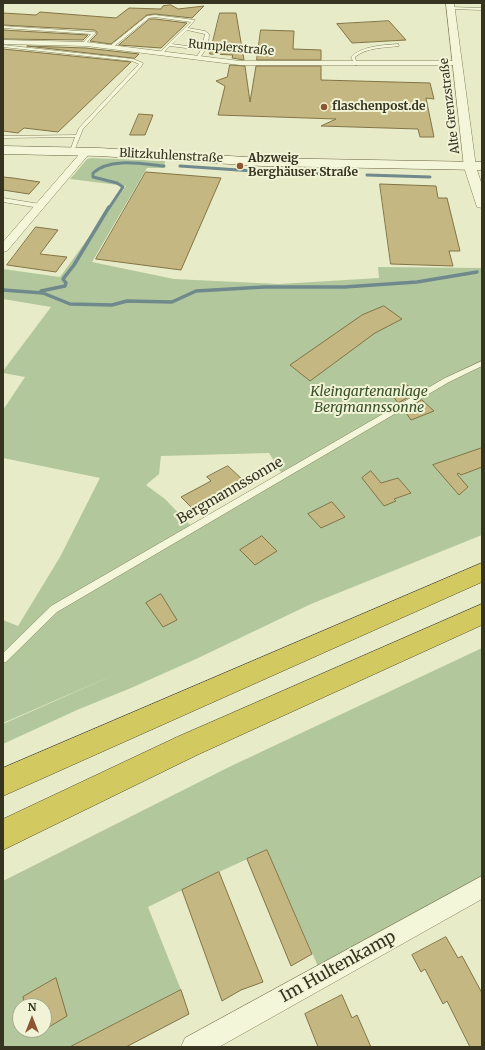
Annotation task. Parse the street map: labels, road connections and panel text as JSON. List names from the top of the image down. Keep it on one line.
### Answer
{"streets":{"main road":["Blitzkuhlenstraße"],"street":["Rumplerstraße","Alte Grenzstraße","Im Hultenkamp"],"lane":["Bergmannssonne"]},"crossings":[["Rumplerstraße","Alte Grenzstraße"],["Alte Grenzstraße","Blitzkuhlenstraße"]],"parks":["Kleingartenanlage Bergmannssonne"],"places":["flaschenpost.de","Abzweig Berghäuser Straße"],"north":"top"}
